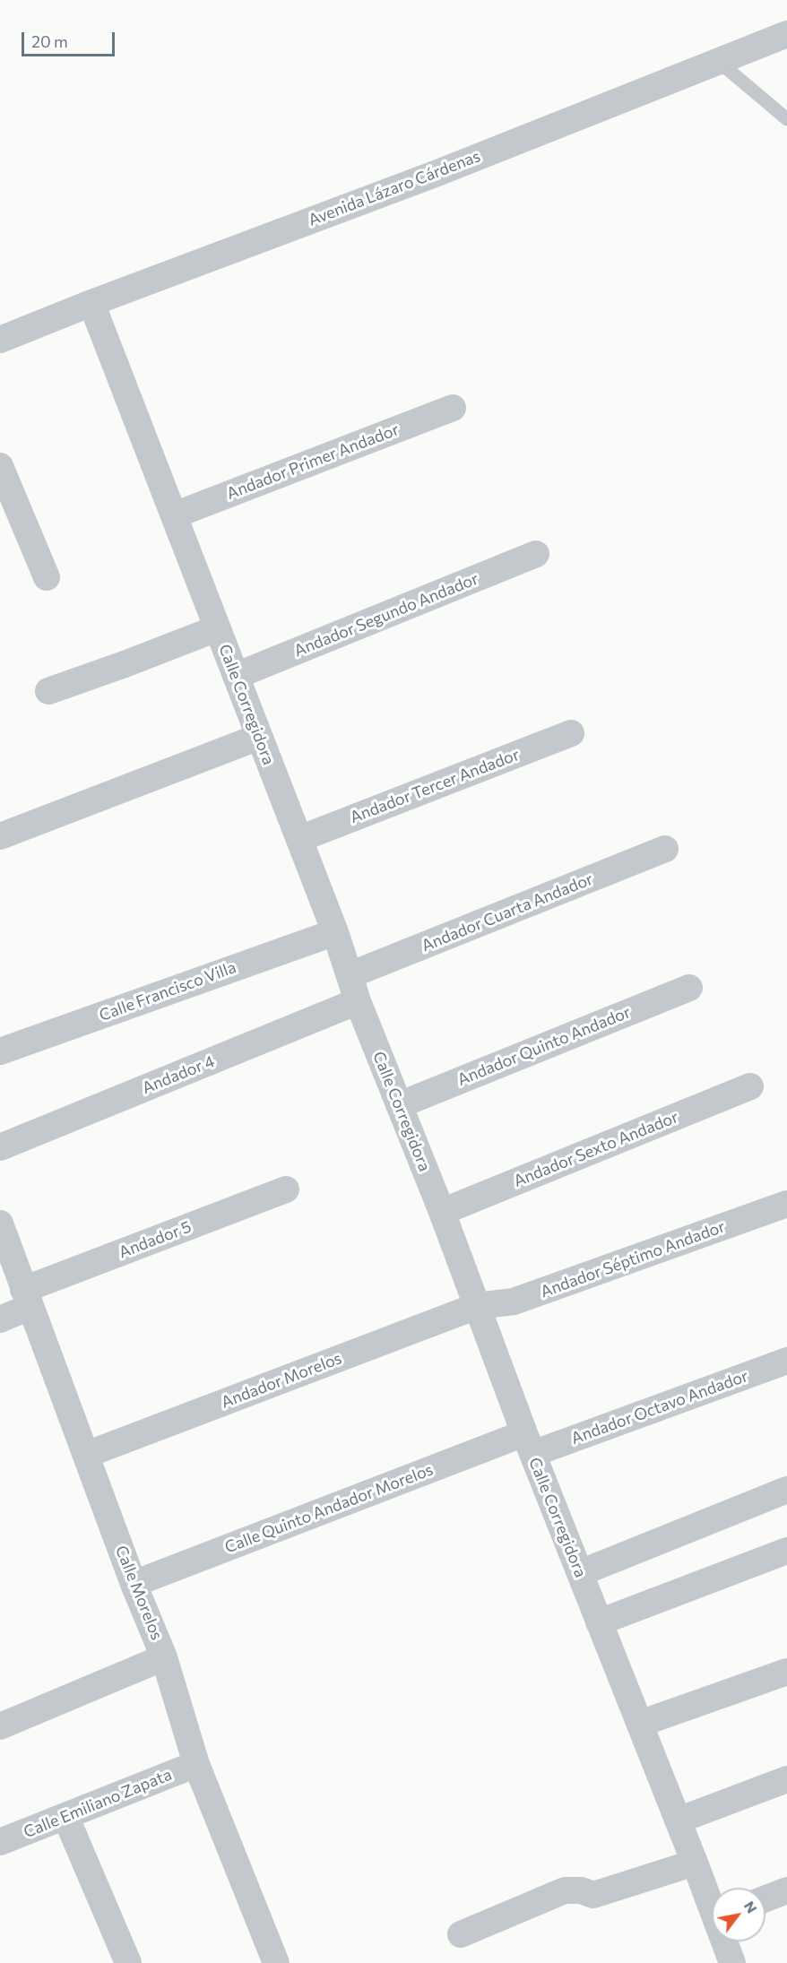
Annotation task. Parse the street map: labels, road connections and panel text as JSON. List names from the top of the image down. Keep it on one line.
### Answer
{"streets":{"street":["Avenida Lázaro Cárdenas","Andador Primer Andador","Andador Segundo Andador","Calle Corregidora","Andador Tercer Andador","Andador Cuarta Andador","Calle Francisco Villa","Andador Quinto Andador","Andador 4","Andador Sexto Andador","Andador 5","Andador Séptimo Andador","Andador Morelos","Andador Octavo Andador","Calle Quinto Andador Morelos","Calle Morelos","Calle Emiliano Zapata"]},"crossings":[["Avenida Lázaro Cárdenas","Calle Corregidora"],["Andador Primer Andador","Calle Corregidora"],["Andador Segundo Andador","Calle Corregidora"],["Calle Corregidora","Andador Tercer Andador"],["Calle Corregidora","Andador Cuarta Andador"],["Calle Corregidora","Calle Francisco Villa"],["Calle Corregidora","Andador Quinto Andador"],["Calle Corregidora","Andador 4"],["Calle Corregidora","Andador Sexto Andador"],["Calle Corregidora","Andador Séptimo Andador"],["Calle Corregidora","Andador Morelos"],["Calle Corregidora","Andador Octavo Andador"],["Calle Corregidora","Calle Quinto Andador Morelos"],["Andador 5","Calle Morelos"],["Andador Séptimo Andador","Andador Morelos"],["Andador Morelos","Calle Morelos"],["Andador Octavo Andador","Calle Quinto Andador Morelos"],["Calle Quinto Andador Morelos","Calle Morelos"],["Calle Morelos","Calle Emiliano Zapata"]],"scale_bar":"20 m","north":"top right"}
